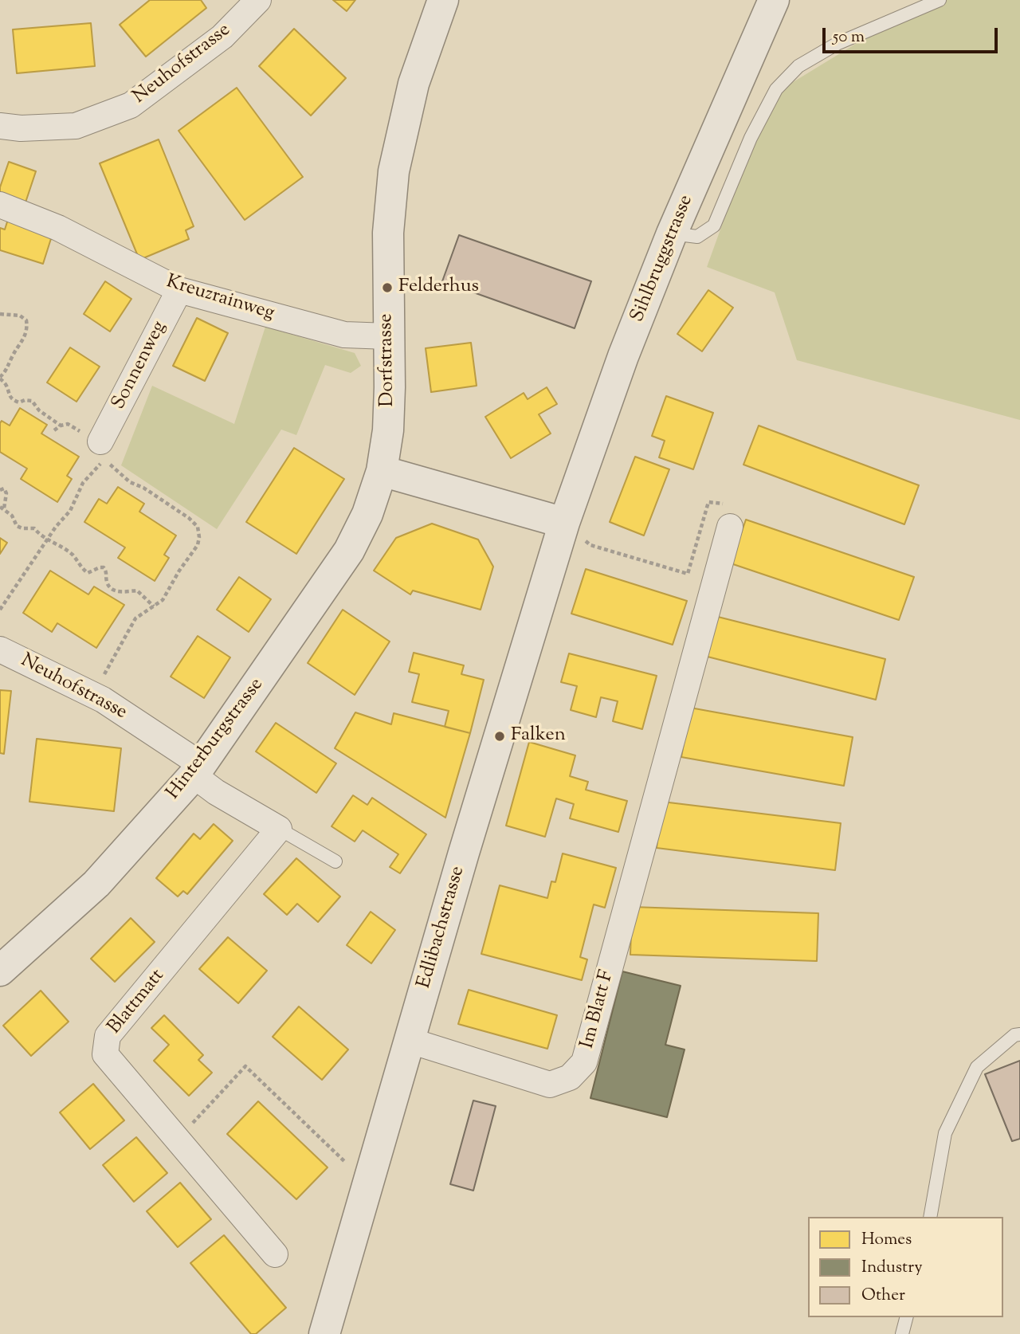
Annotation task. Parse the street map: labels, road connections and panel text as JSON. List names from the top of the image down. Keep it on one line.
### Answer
{"streets":{"street":["Neuhofstrasse","Sihlbruggstrasse","Kreuzrainweg","Dorfstrasse","Sonnenweg","Hinterburgstrasse","Edlibachstrasse","Blattmatt","Im Blatt F"]},"crossings":[["Neuhofstrasse","Hinterburgstrasse"],["Sihlbruggstrasse","Edlibachstrasse"],["Kreuzrainweg","Dorfstrasse"],["Kreuzrainweg","Sonnenweg"],["Dorfstrasse","Hinterburgstrasse"],["Edlibachstrasse","Im Blatt F"]],"places":["Felderhus","Falken"],"legend":["Homes","Industry","Other"],"scale_bar":"50 m"}
